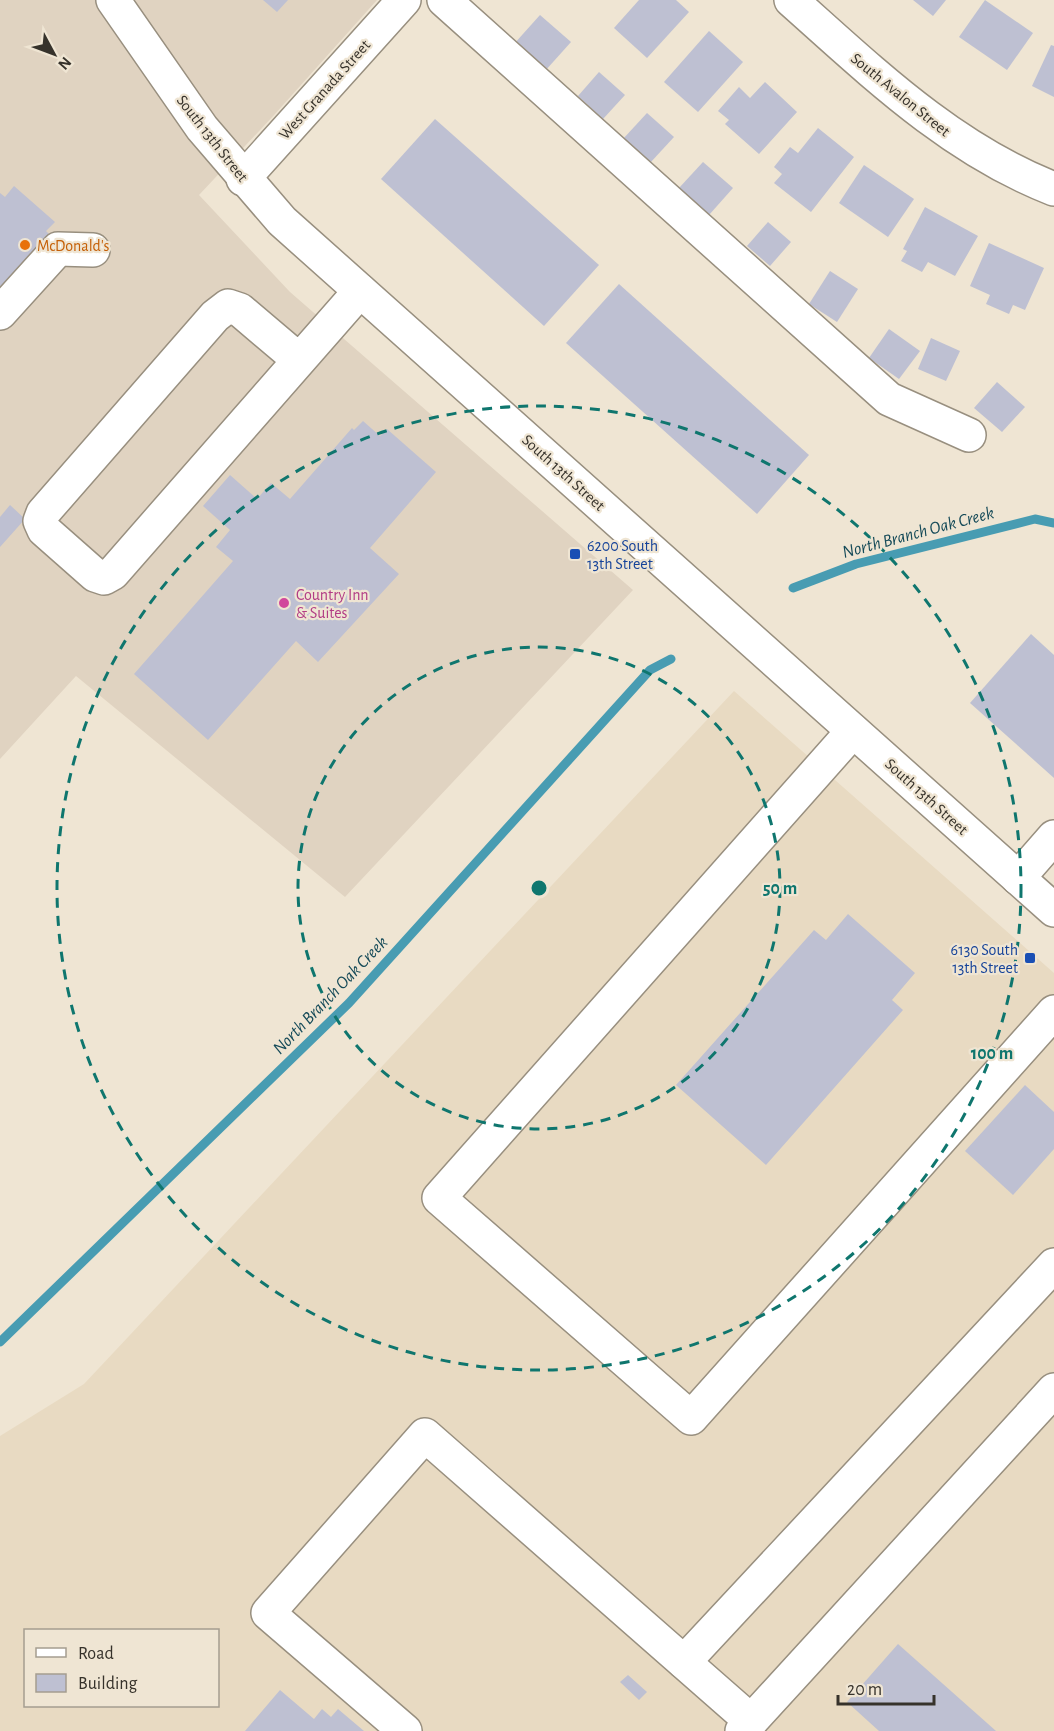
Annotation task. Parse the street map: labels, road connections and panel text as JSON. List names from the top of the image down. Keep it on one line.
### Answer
{"streets":{"street":["West Granada Street","South Avalon Street","South 13th Street"]},"crossings":[["West Granada Street","South 13th Street"]],"water":["North Branch Oak Creek"],"places":{"other":["McDonald's","Country Inn & Suites"],"transit":["6200 South 13th Street","6130 South 13th Street"]},"legend":["Road","Building"],"scale_bar":"20 m","north":"bottom right","rings":["50 m","100 m"]}
